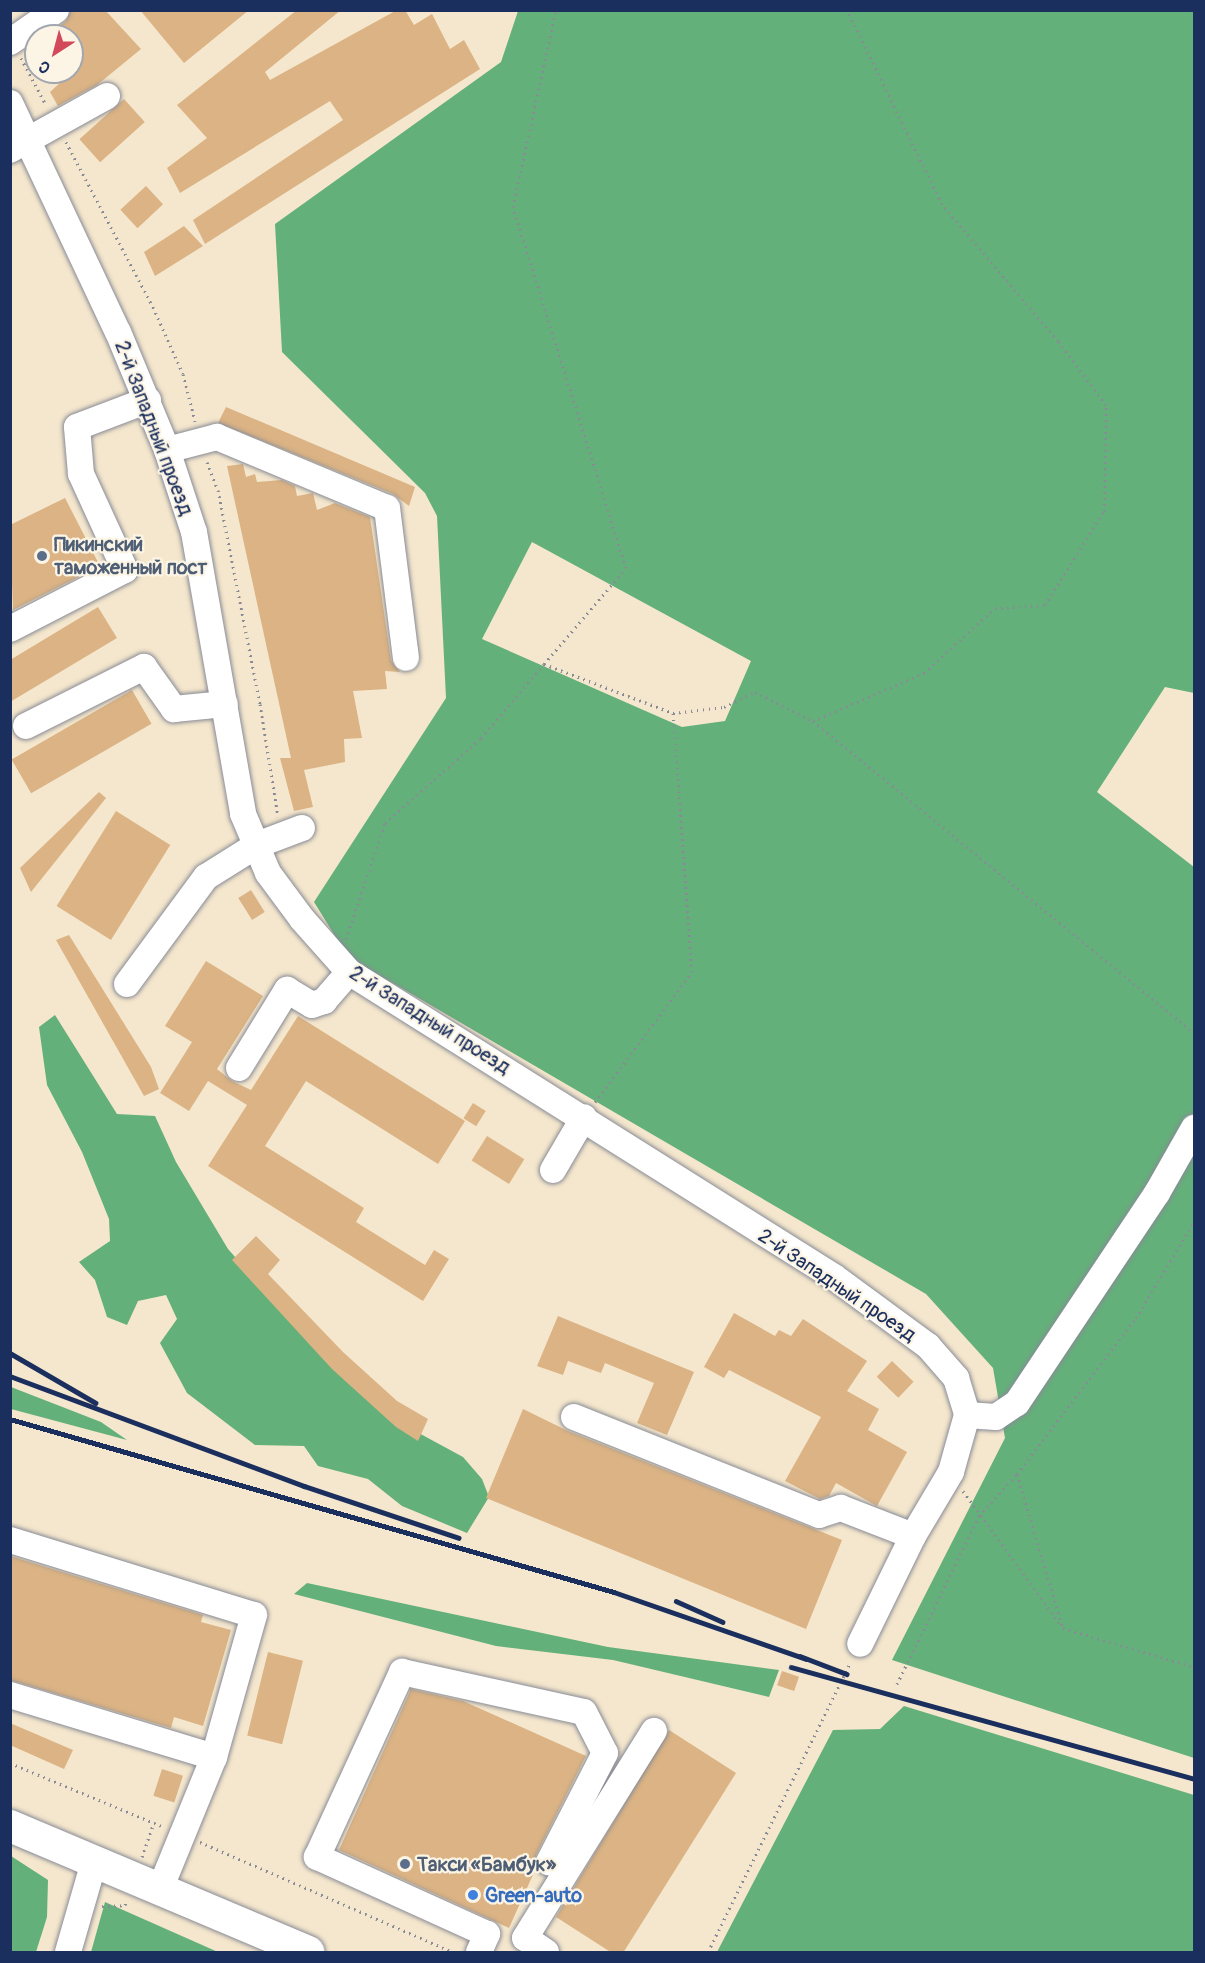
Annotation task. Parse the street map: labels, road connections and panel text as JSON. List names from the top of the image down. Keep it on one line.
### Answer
{"streets":{"street":["2-й Западный проезд"]},"places":["Пикинский таможенный пост","Такси «Бамбук»","Green-auto"],"north":"bottom left"}
